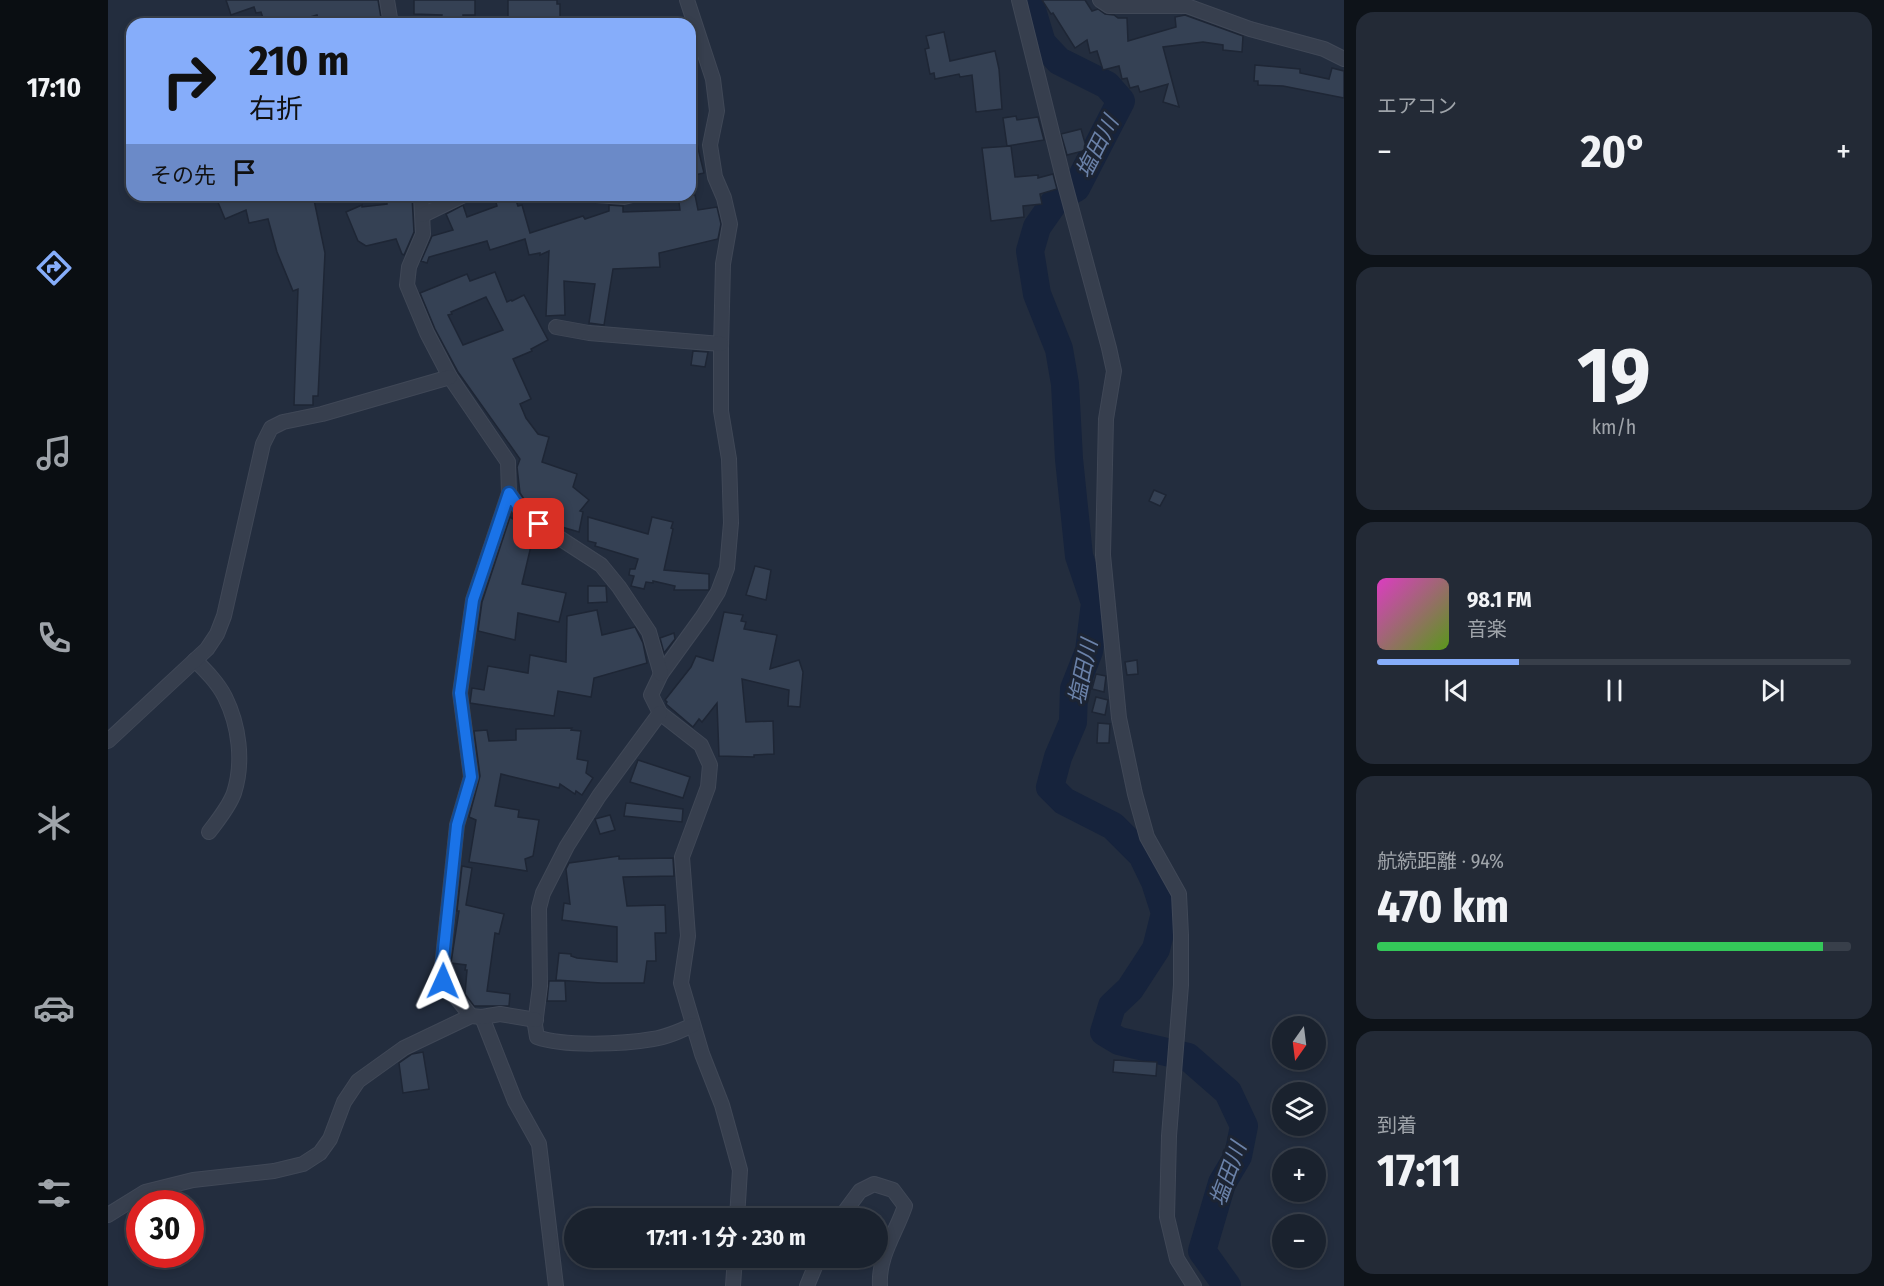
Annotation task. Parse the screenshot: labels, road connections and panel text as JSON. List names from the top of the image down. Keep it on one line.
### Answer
{"water":["塩田川"],"north":"bottom","page":{"tabs":"17:10","tile":["エアコン",["19","km/h"],["航続距離 · 94%","470 km"],["到着","17:11"]],"turn":["210 m","右折"],"heat":["−","20°","+"],"then":"その先","song":["98.1 FM","音楽"],"map_buttons":["+","−"],"limit":"30","trip":"17:11 · 1 分 · 230 m"}}
